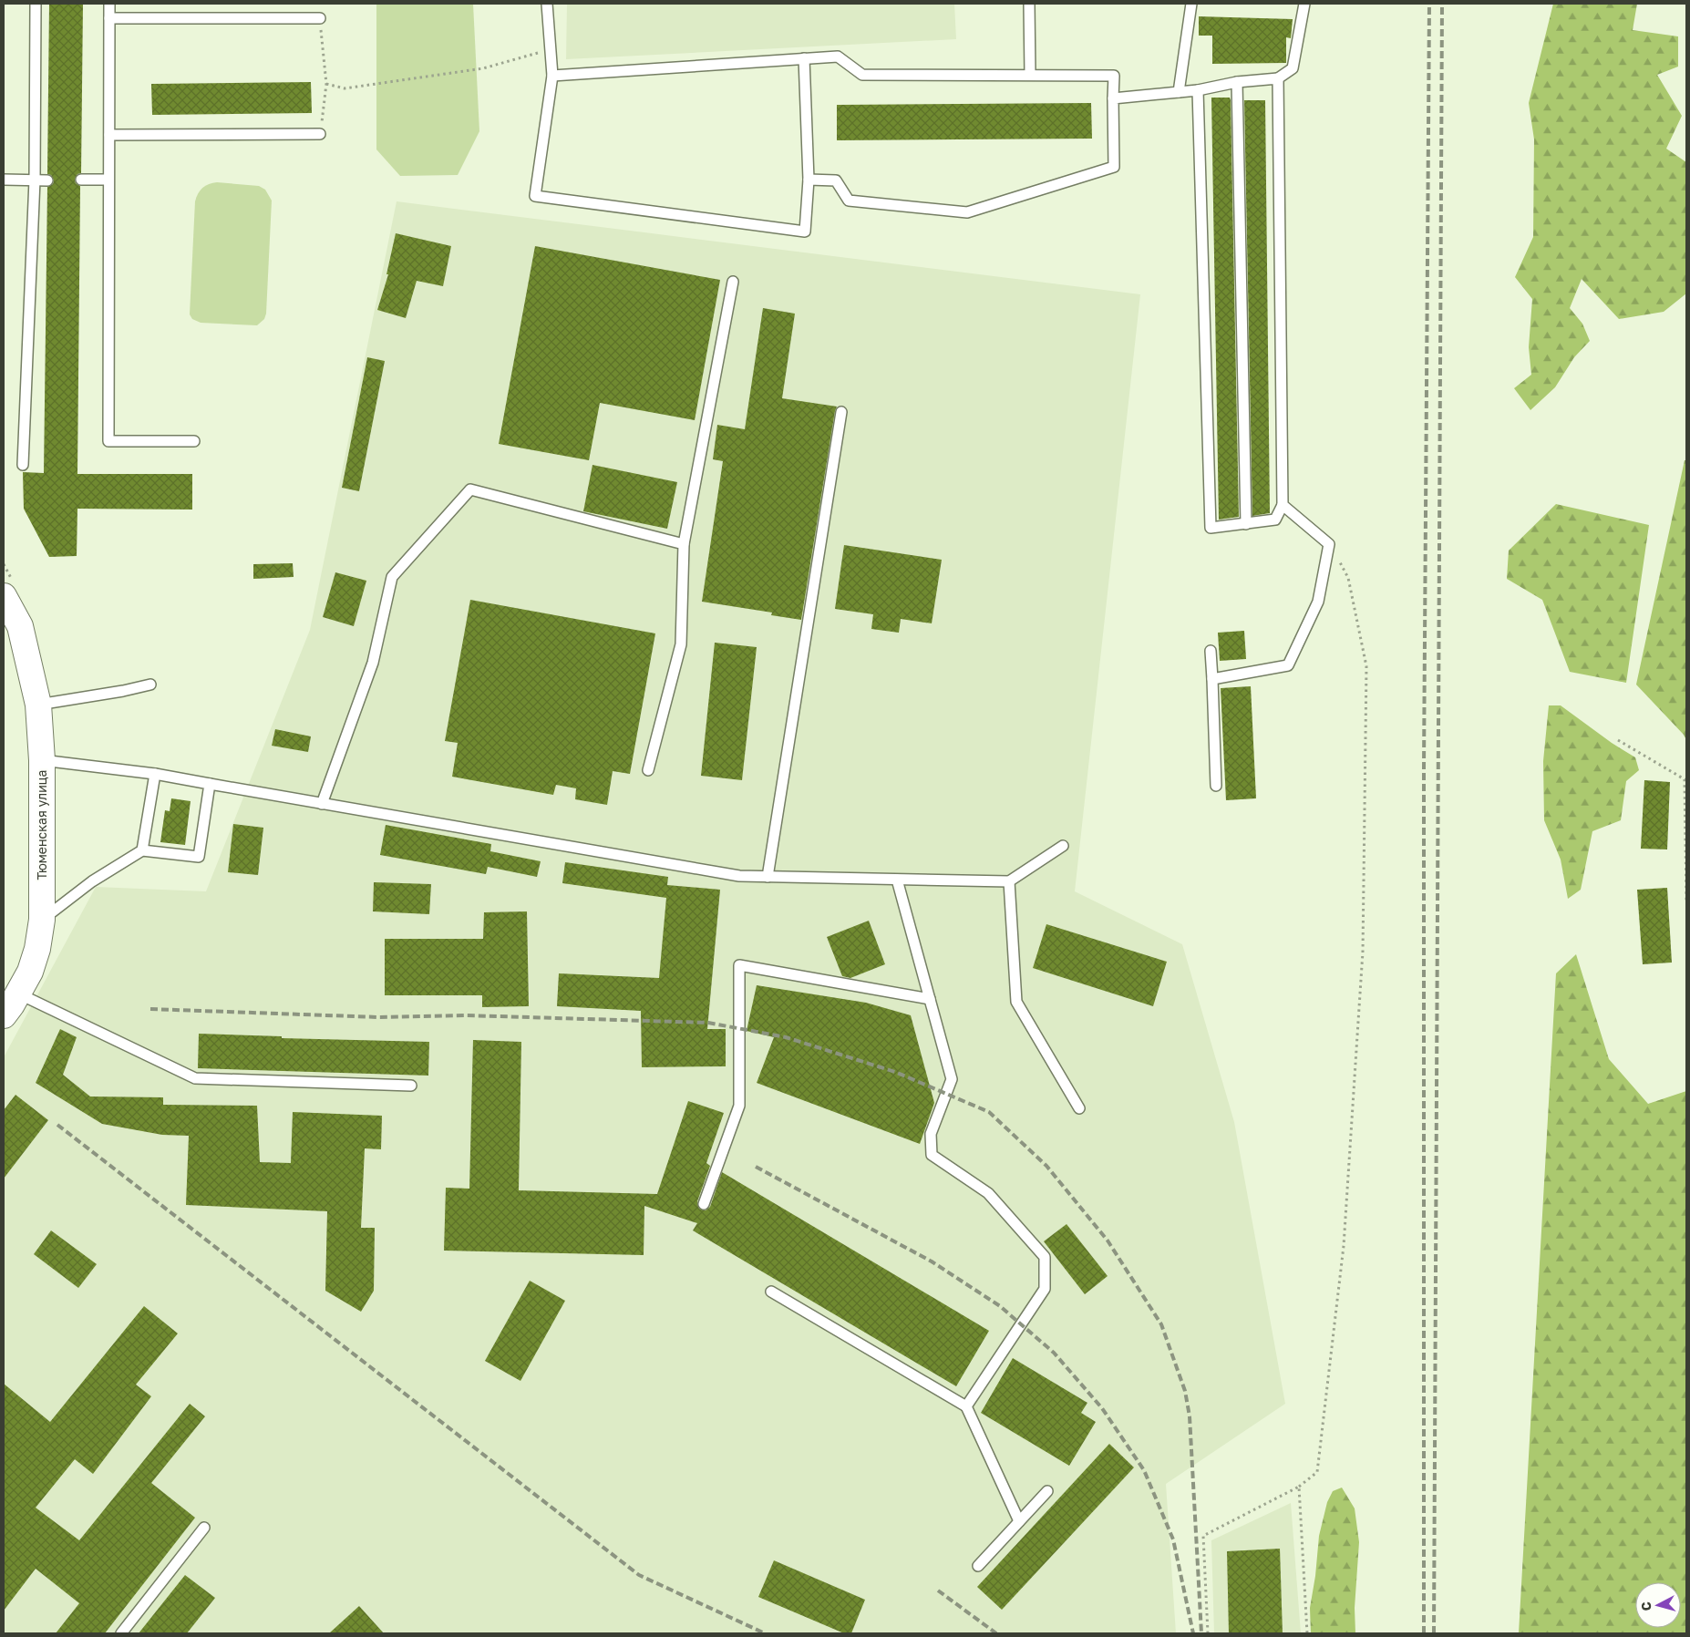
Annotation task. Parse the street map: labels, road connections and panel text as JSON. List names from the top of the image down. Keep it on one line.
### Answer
{"streets":{"main road":["Тюменская улица"]},"north":"left"}
